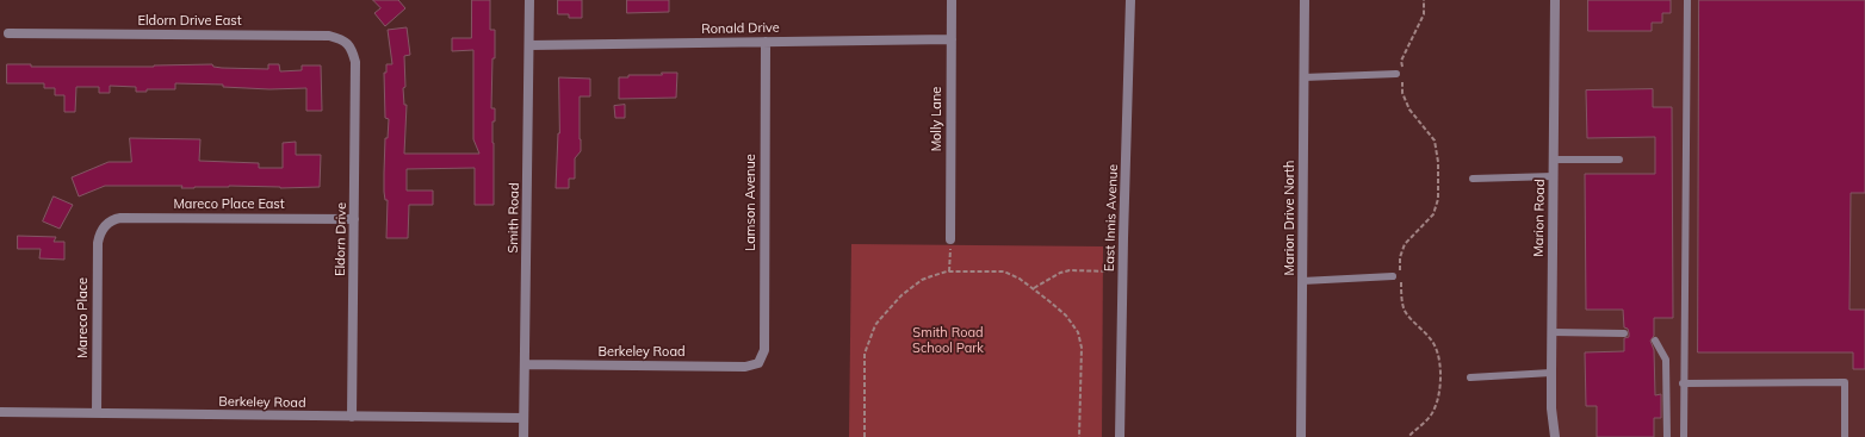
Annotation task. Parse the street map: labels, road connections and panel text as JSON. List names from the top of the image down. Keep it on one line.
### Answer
{"streets":{"street":["Eldorn Drive East","Ronald Drive","Molly Lane","Lamson Avenue","Mareco Place East","Smith Road","East Innis Avenue","Marion Drive North","Marion Road","Eldorn Drive","Mareco Place","Berkeley Road"]},"crossings":[["Eldorn Drive East","Eldorn Drive"],["Ronald Drive","Molly Lane"],["Ronald Drive","Lamson Avenue"],["Ronald Drive","Smith Road"],["Lamson Avenue","Berkeley Road"],["Mareco Place East","Eldorn Drive"],["Mareco Place East","Mareco Place"],["Smith Road","Berkeley Road"],["Eldorn Drive","Berkeley Road"],["Mareco Place","Berkeley Road"]],"parks":["Smith Road School Park"]}
